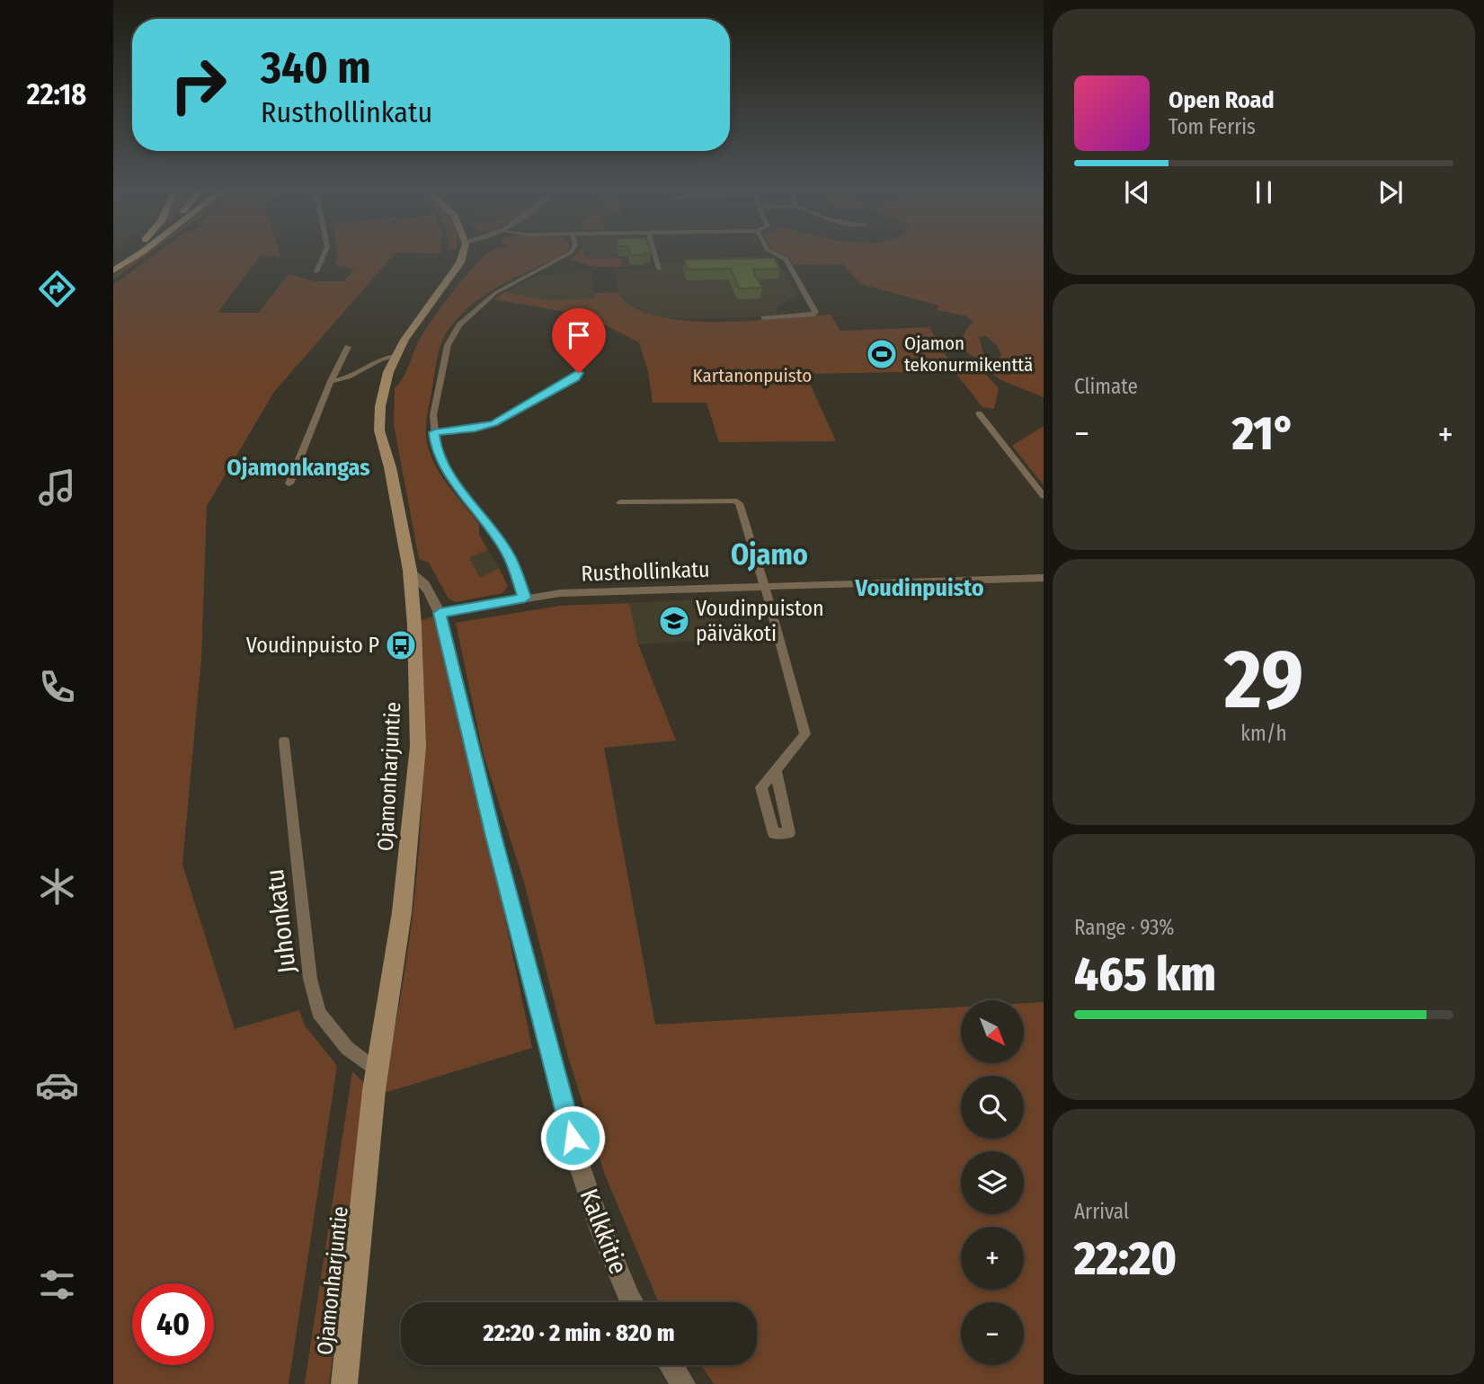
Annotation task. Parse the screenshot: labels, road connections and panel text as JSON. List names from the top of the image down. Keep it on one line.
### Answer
{"streets":{"main road":["Ojamonharjuntie"],"street":["Rusthollinkatu","Juhonkatu","Kalkkitie"]},"crossings":[["Rusthollinkatu","Kalkkitie"],["Ojamonharjuntie","Juhonkatu"],["Ojamonharjuntie","Kalkkitie"]],"districts":["Ojamonkangas","Ojamo","Voudinpuisto"],"parks":["Kartanonpuisto"],"places":{"sports":["Ojamon tekonurmikenttä"],"school or university":["Voudinpuiston päiväkoti"],"bus stop":["Voudinpuisto P"]},"north":"bottom right","page":{"tabs":"22:18","turn":["340 m","Rusthollinkatu"],"song":["Open Road","Tom Ferris"],"tile":["Climate",["29","km/h"],["Range · 93%","465 km"],["Arrival","22:20"]],"heat":["−","21°","+"],"map_buttons":["+","−"],"limit":"40","trip":"22:20 · 2 min · 820 m"}}
